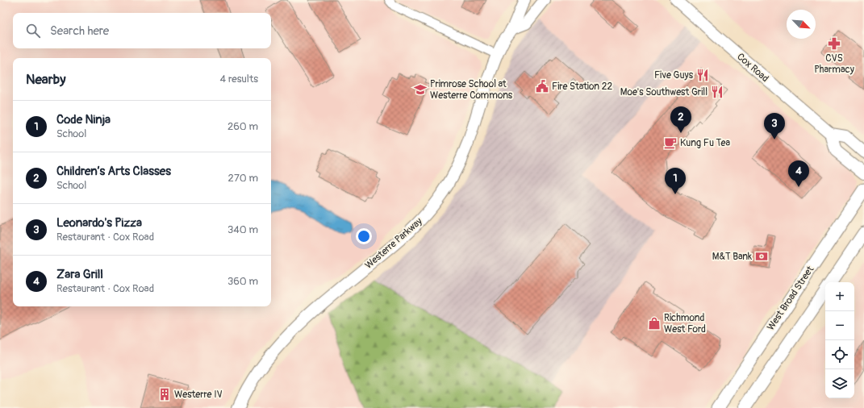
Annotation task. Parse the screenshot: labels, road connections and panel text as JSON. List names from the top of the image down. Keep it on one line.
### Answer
{"streets":{"main road":["West Broad Street"],"street":["Cox Road","Westerre Parkway"]},"places":{"pharmacy":["CVS Pharmacy"],"restaurant":["Five Guys","Moe's Southwest Grill"],"public building":["Fire Station 22"],"school or university":["Primrose School at Westerre Commons"],"cafe":["Kung Fu Tea"],"bank":["M&T Bank"],"shop":["Richmond West Ford"],"building":["Westerre IV"]},"north":"bottom right","page":{"search":"Search here","heading":["Nearby","4 results"],"list":[{"mark":"1","name":"Code Ninja","note":"School","value":"260 m"},{"mark":"2","name":"Children’s Arts Classes","note":"School","value":"270 m"},{"mark":"3","name":"Leonardo's Pizza","note":"Restaurant · Cox Road","value":"340 m"},{"mark":"4","name":"Zara Grill","note":"Restaurant · Cox Road","value":"360 m"}],"pins":["2","3","4","1"],"map_buttons":["+","−"]}}
